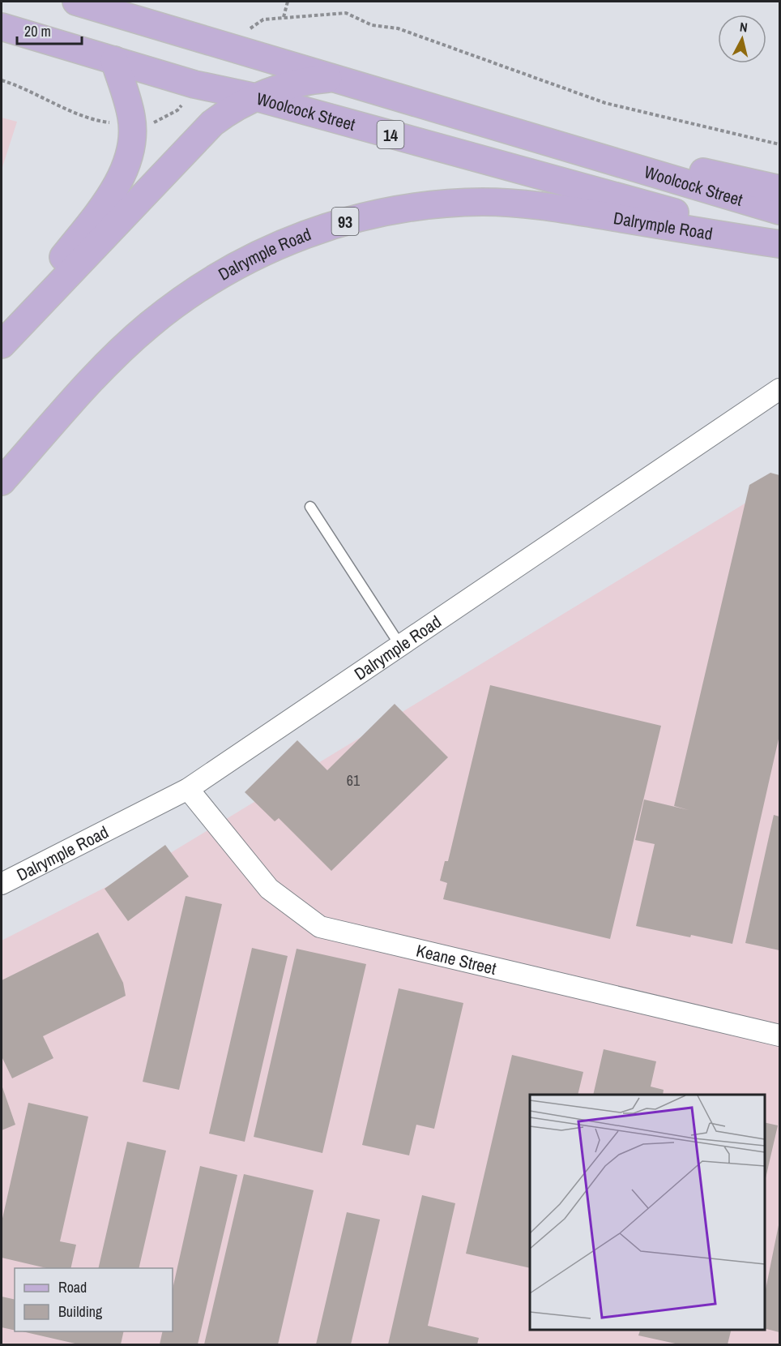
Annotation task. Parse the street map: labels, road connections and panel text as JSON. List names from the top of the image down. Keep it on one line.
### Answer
{"streets":{"main road":["Woolcock Street","14","93","Dalrymple Road"],"street":["Keane Street"]},"crossings":[["Woolcock Street","Dalrymple Road"],["Dalrymple Road","Keane Street"]],"house_numbers":["61"],"legend":["Road","Building"],"scale_bar":"20 m","north":"top"}
